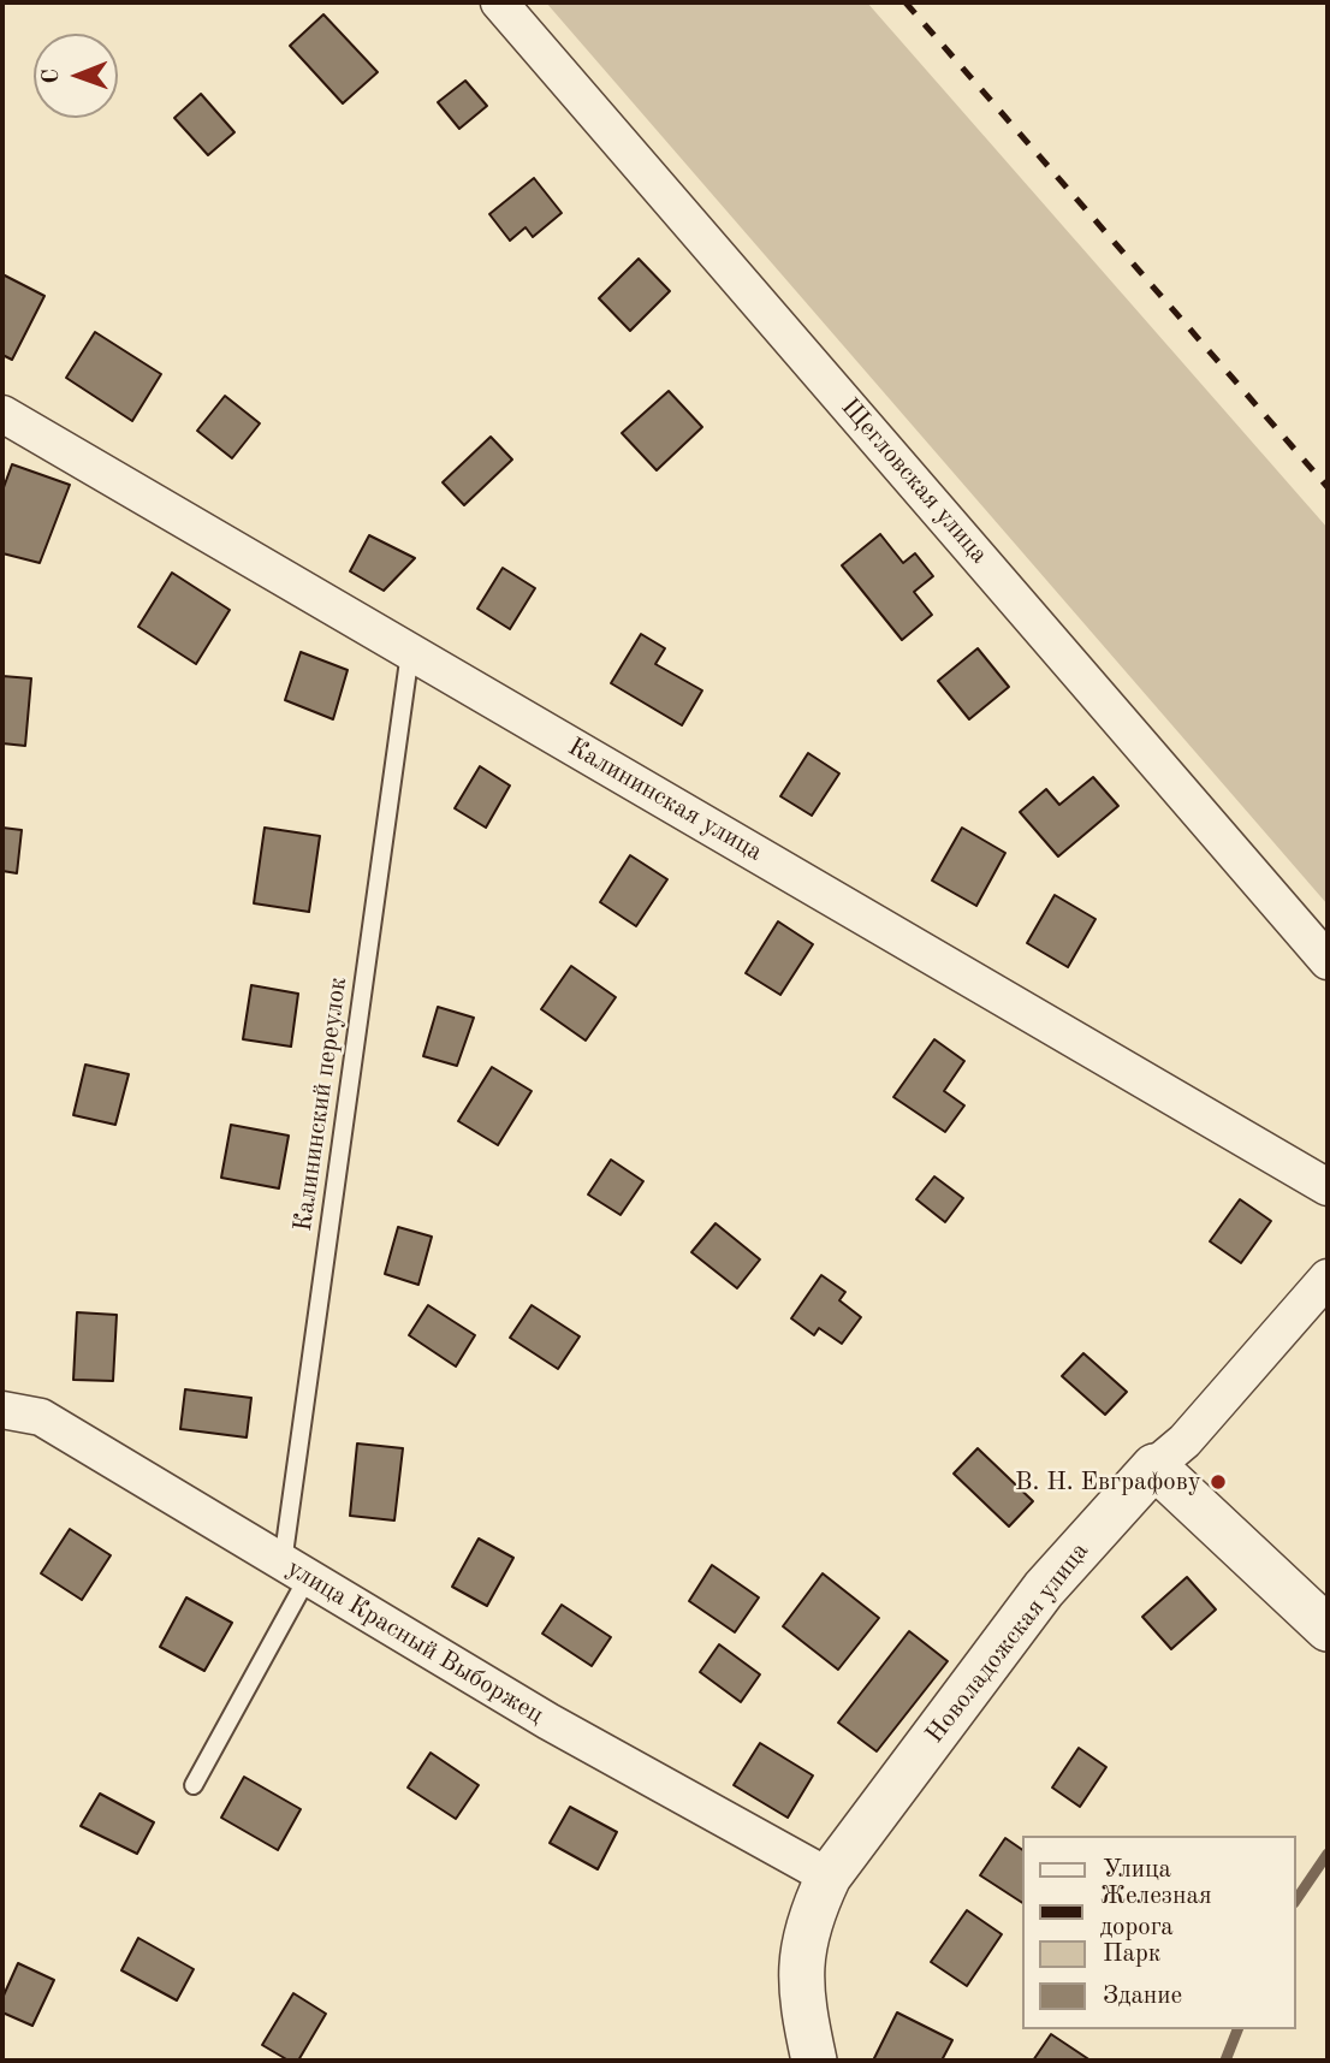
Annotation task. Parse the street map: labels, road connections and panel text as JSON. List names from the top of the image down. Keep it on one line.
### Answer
{"streets":{"street":["Щегловская улица","Калининская улица","улица Красный Выборжец","Новоладожская улица"],"lane":["Калининский переулок"]},"crossings":[["Калининская улица","Калининский переулок"],["Калининский переулок","улица Красный Выборжец"],["улица Красный Выборжец","Новоладожская улица"]],"places":["В. Н. Евграфову"],"legend":["Улица","Железная дорога","Парк","Здание"],"north":"left"}
